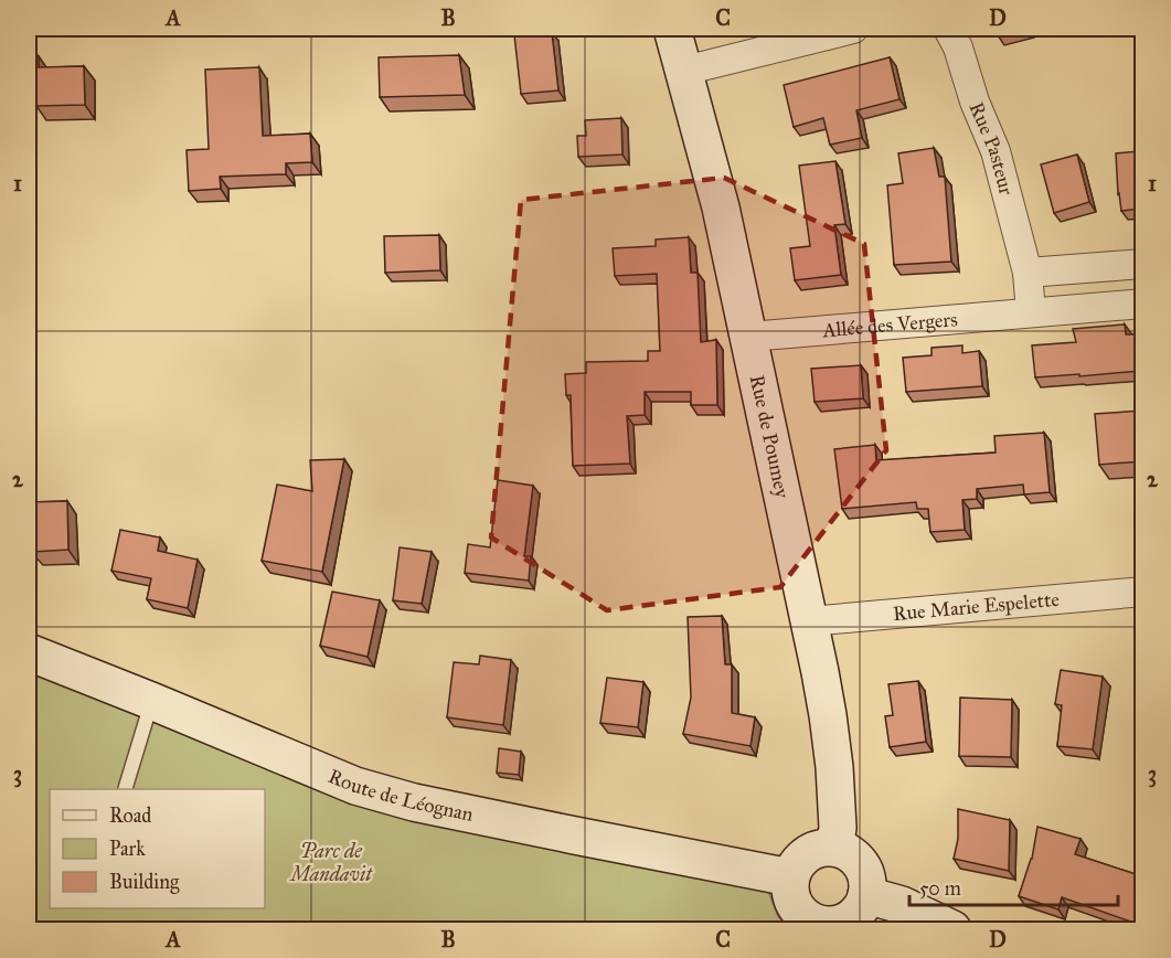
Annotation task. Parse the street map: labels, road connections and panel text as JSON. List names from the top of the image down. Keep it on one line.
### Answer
{"streets":{"street":["Rue Pasteur","Allée des Vergers","Rue de Poumey","Rue Marie Espelette","Route de Léognan"]},"crossings":[["Allée des Vergers","Rue de Poumey"],["Rue de Poumey","Rue Marie Espelette"],["Rue de Poumey","Route de Léognan"]],"parks":["Parc de Mandavit"],"legend":["Road","Park","Building"],"scale_bar":"50 m","grid":{"columns":["A","B","C","D"],"rows":["1","2","3"]}}
